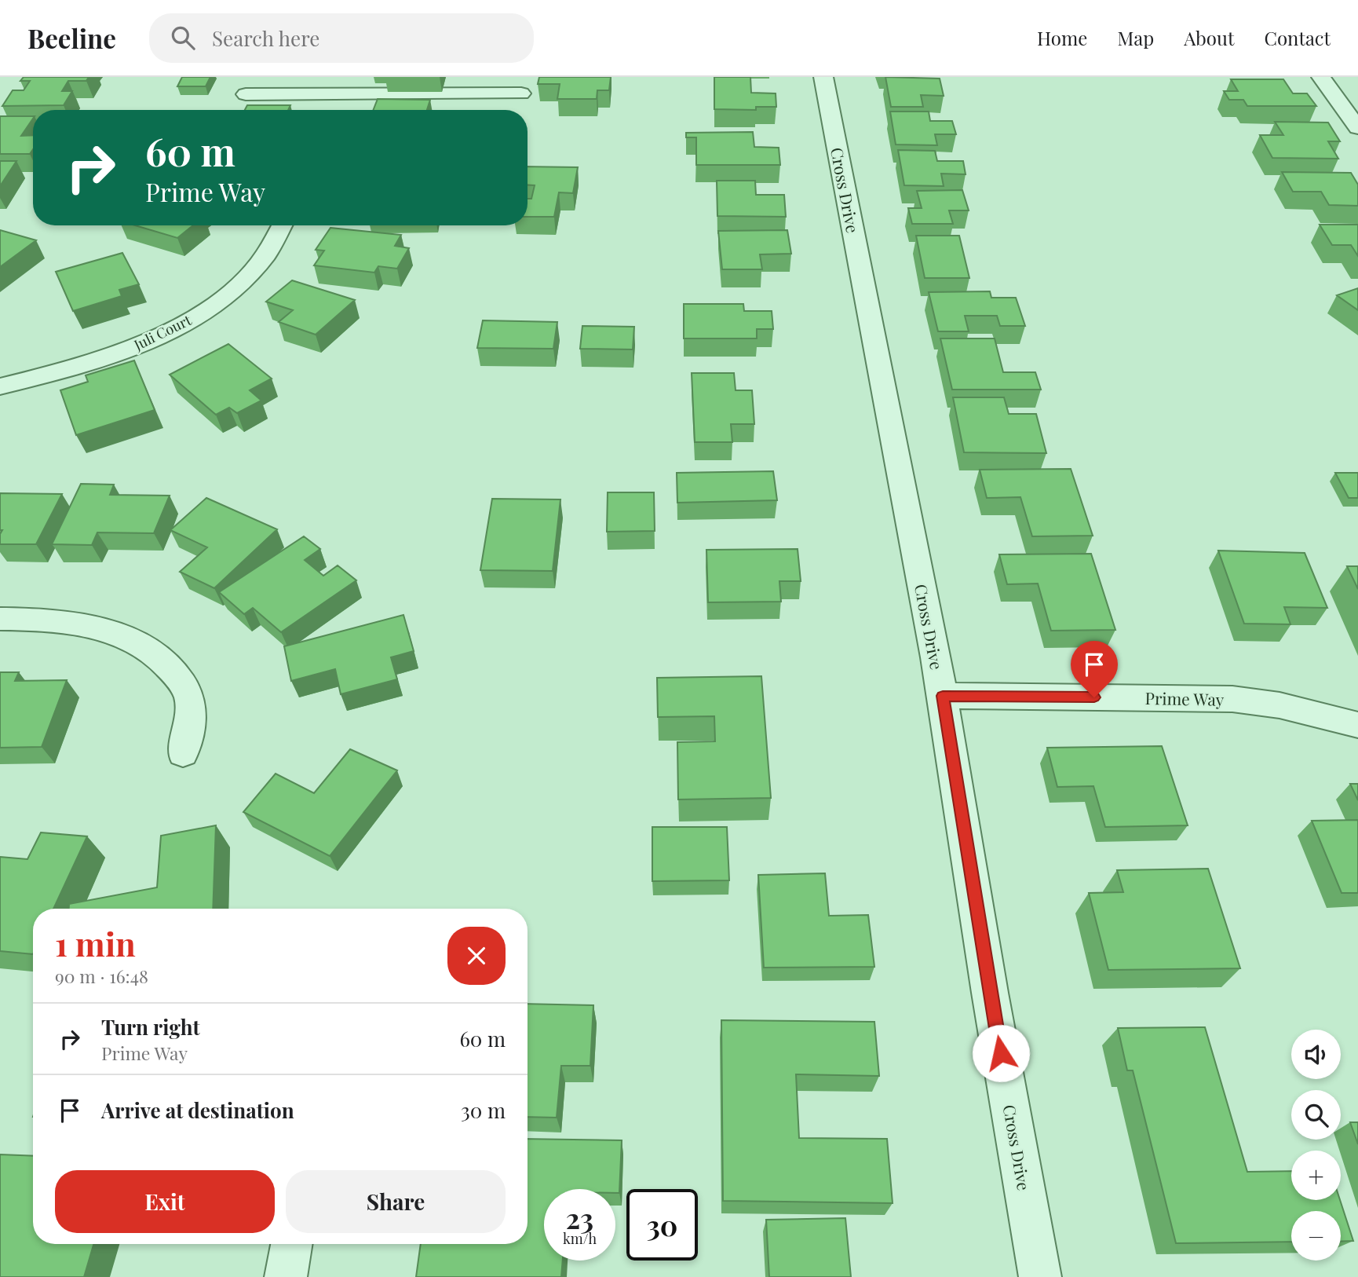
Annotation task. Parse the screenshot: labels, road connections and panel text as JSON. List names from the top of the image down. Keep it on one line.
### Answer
{"streets":{"street":["Cross Drive","Juli Court","Prime Way"]},"crossings":[["Cross Drive","Prime Way"]],"page":{"header":"Beeline","search":"Search here","nav":["Home","Map","About","Contact"],"turn":["60 m","Prime Way"],"heading":["1 min","90 m · 16:48"],"list":[{"name":"Turn right","note":"Prime Way","value":"60 m"},{"name":"Arrive at destination","value":"30 m"}],"map_buttons":["+","−"],"buttons":["Exit","Share"],"speed":"23 km/h","limit":"30"}}
